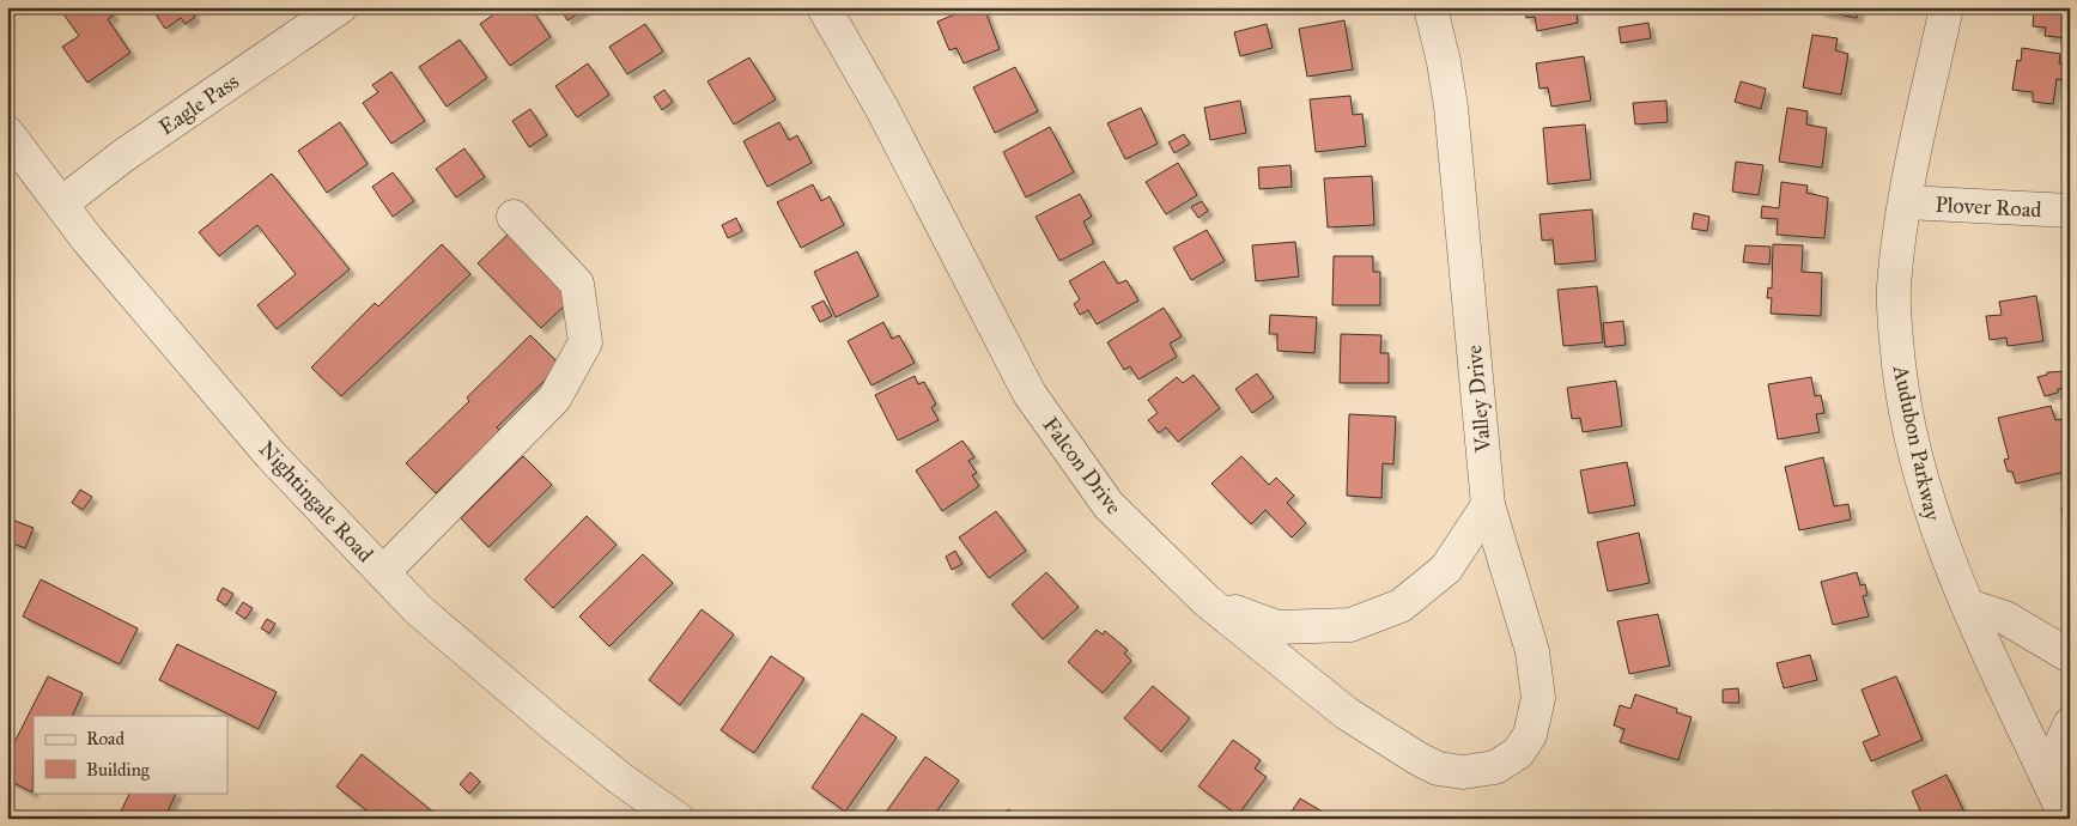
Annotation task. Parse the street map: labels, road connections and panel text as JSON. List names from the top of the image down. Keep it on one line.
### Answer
{"streets":{"street":["Eagle Pass","Plover Road","Valley Drive","Audubon Parkway","Falcon Drive","Nightingale Road"]},"crossings":[["Eagle Pass","Nightingale Road"],["Plover Road","Audubon Parkway"],["Valley Drive","Falcon Drive"]],"legend":["Road","Building"]}
